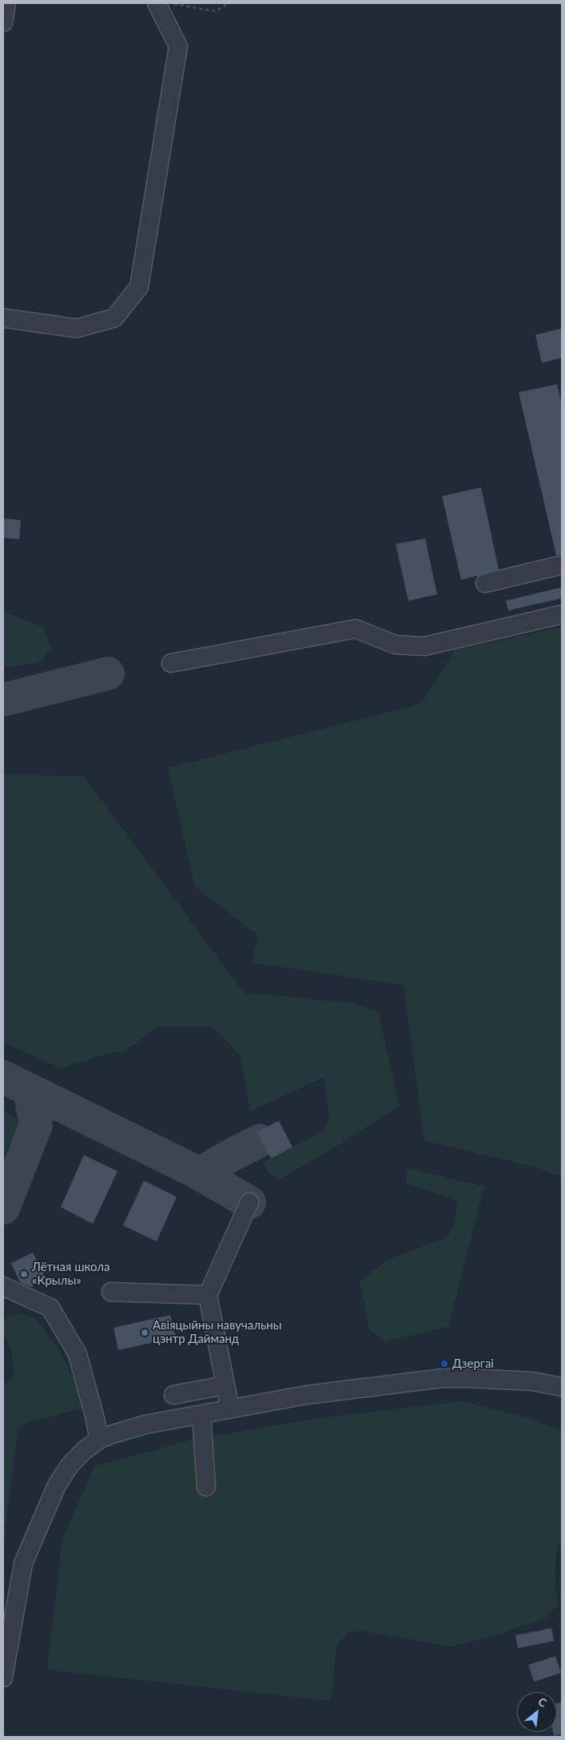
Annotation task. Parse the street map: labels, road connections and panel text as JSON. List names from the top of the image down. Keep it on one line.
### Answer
{"places":["Лётная школа «Крылы»","Авіяцыйны навучальны цэнтр Дайманд","Дзергаі"],"north":"top right"}
